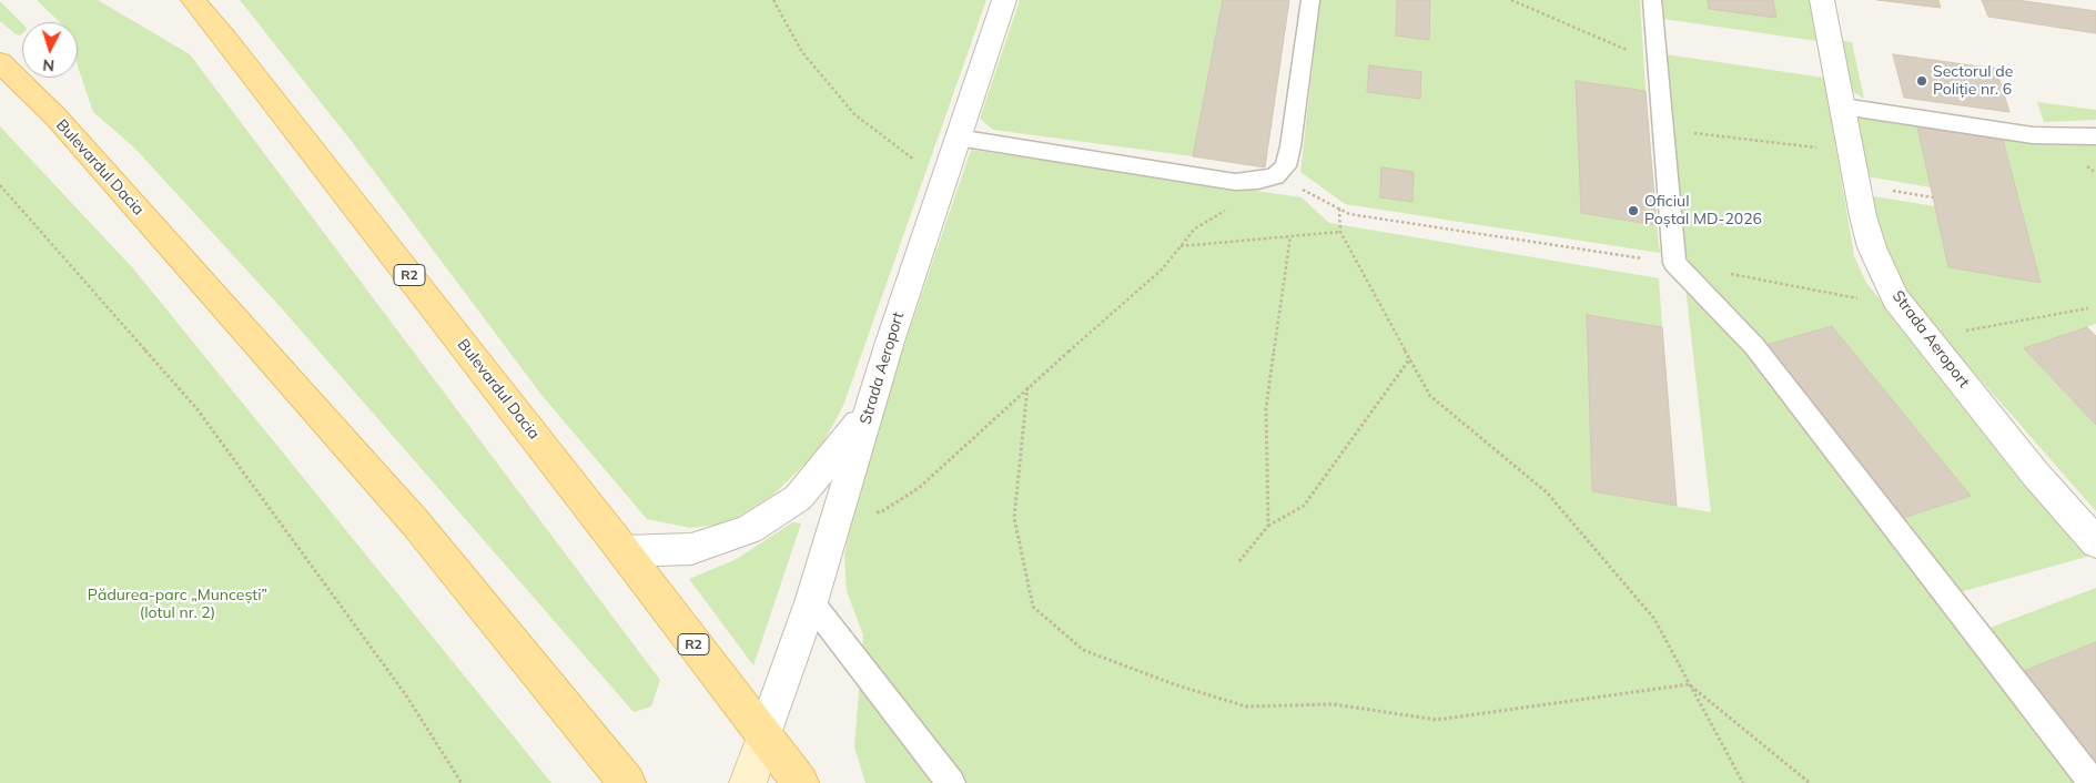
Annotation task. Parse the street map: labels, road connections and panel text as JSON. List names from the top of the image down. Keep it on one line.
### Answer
{"streets":{"main road":["Bulevardul Dacia","R2"],"street":["Strada Aeroport"]},"crossings":[["Bulevardul Dacia","Strada Aeroport"]],"parks":["Pădurea-parc „Muncești” (lotul nr. 2)"],"places":["Sectorul de Poliție nr. 6","Oficiul Poștal MD-2026"],"north":"bottom"}
